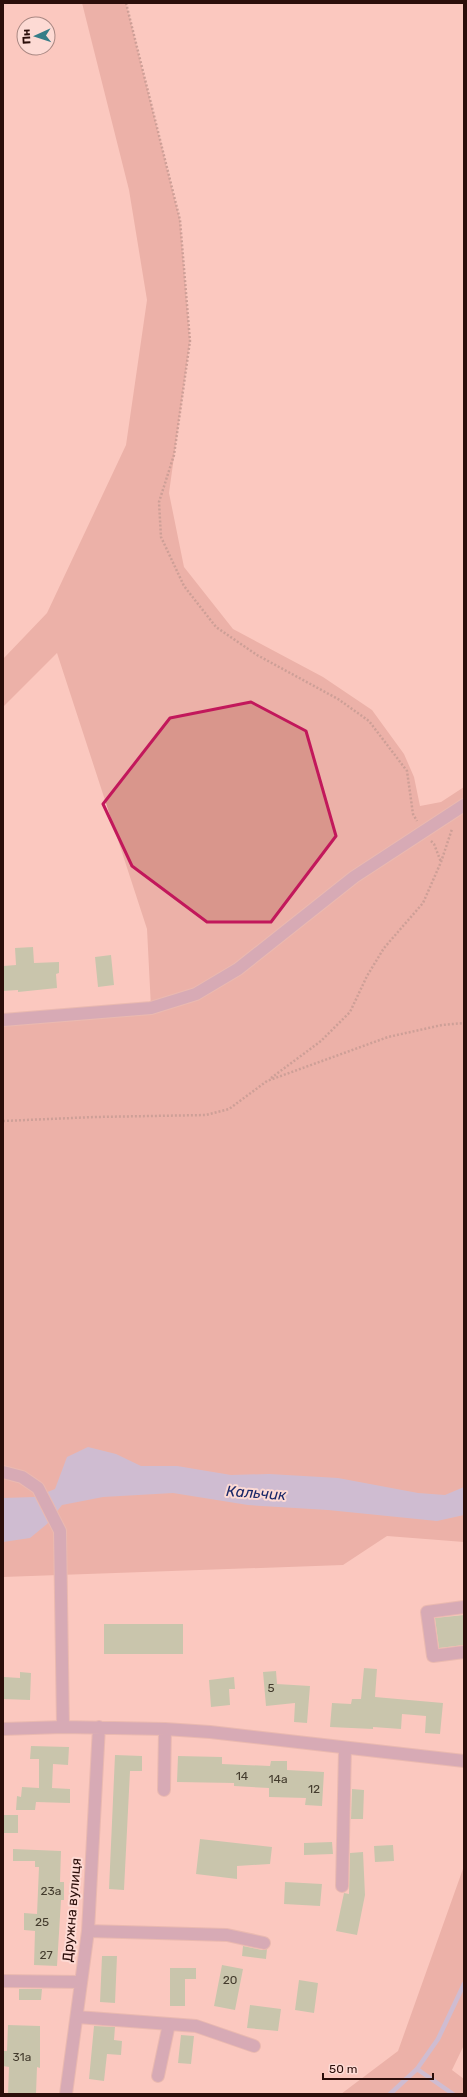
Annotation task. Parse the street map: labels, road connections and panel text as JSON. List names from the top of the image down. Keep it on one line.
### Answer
{"streets":{"street":["Дружна вулиця"]},"water":["Кальчик"],"house_numbers":["5","14","14а","12","23а","25","27","20","31а"],"scale_bar":"50 m","north":"left"}
